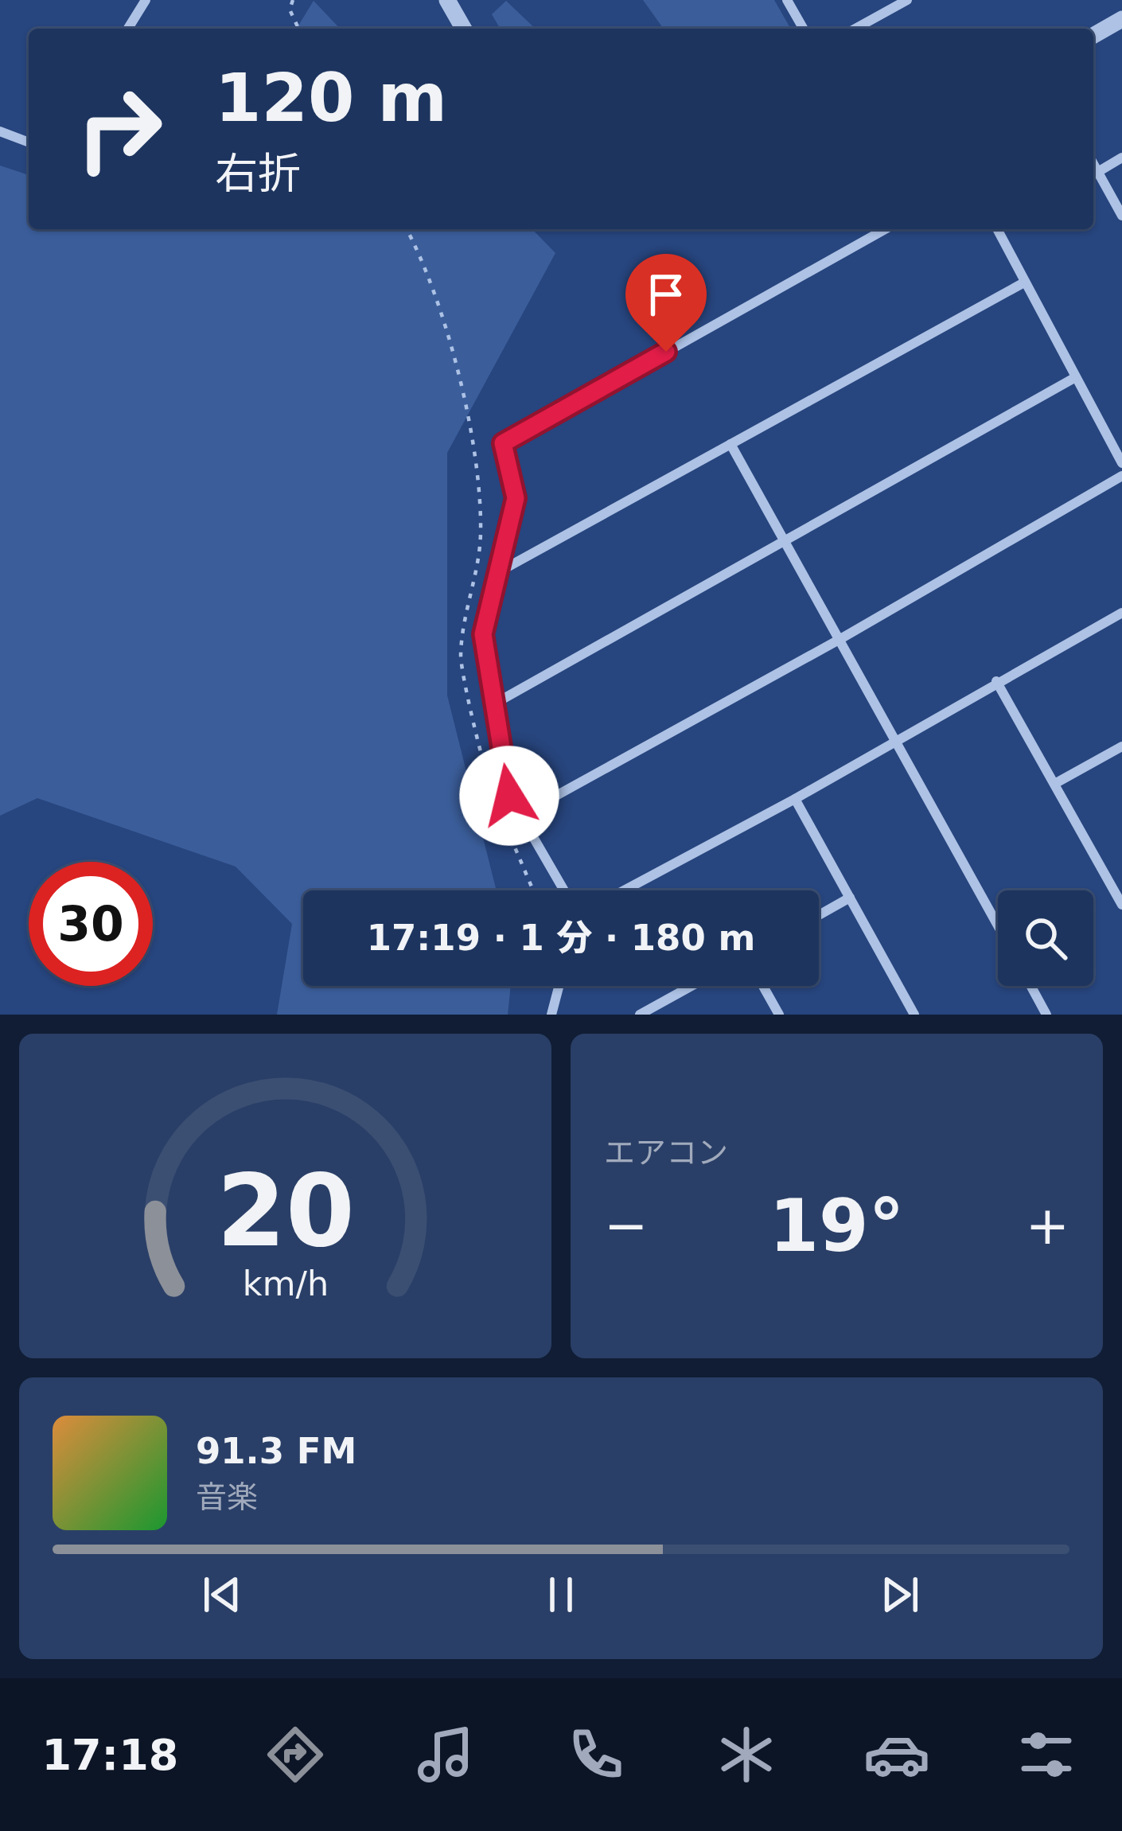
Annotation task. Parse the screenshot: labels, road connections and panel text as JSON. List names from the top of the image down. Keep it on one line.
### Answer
{"page":{"turn":["120 m","右折"],"limit":"30","trip":"17:19 · 1 分 · 180 m","tile":"エアコン","heat":["−","19°","+"],"song":["91.3 FM","音楽"],"tabs":"17:18","gauge":["20","km/h"]}}
